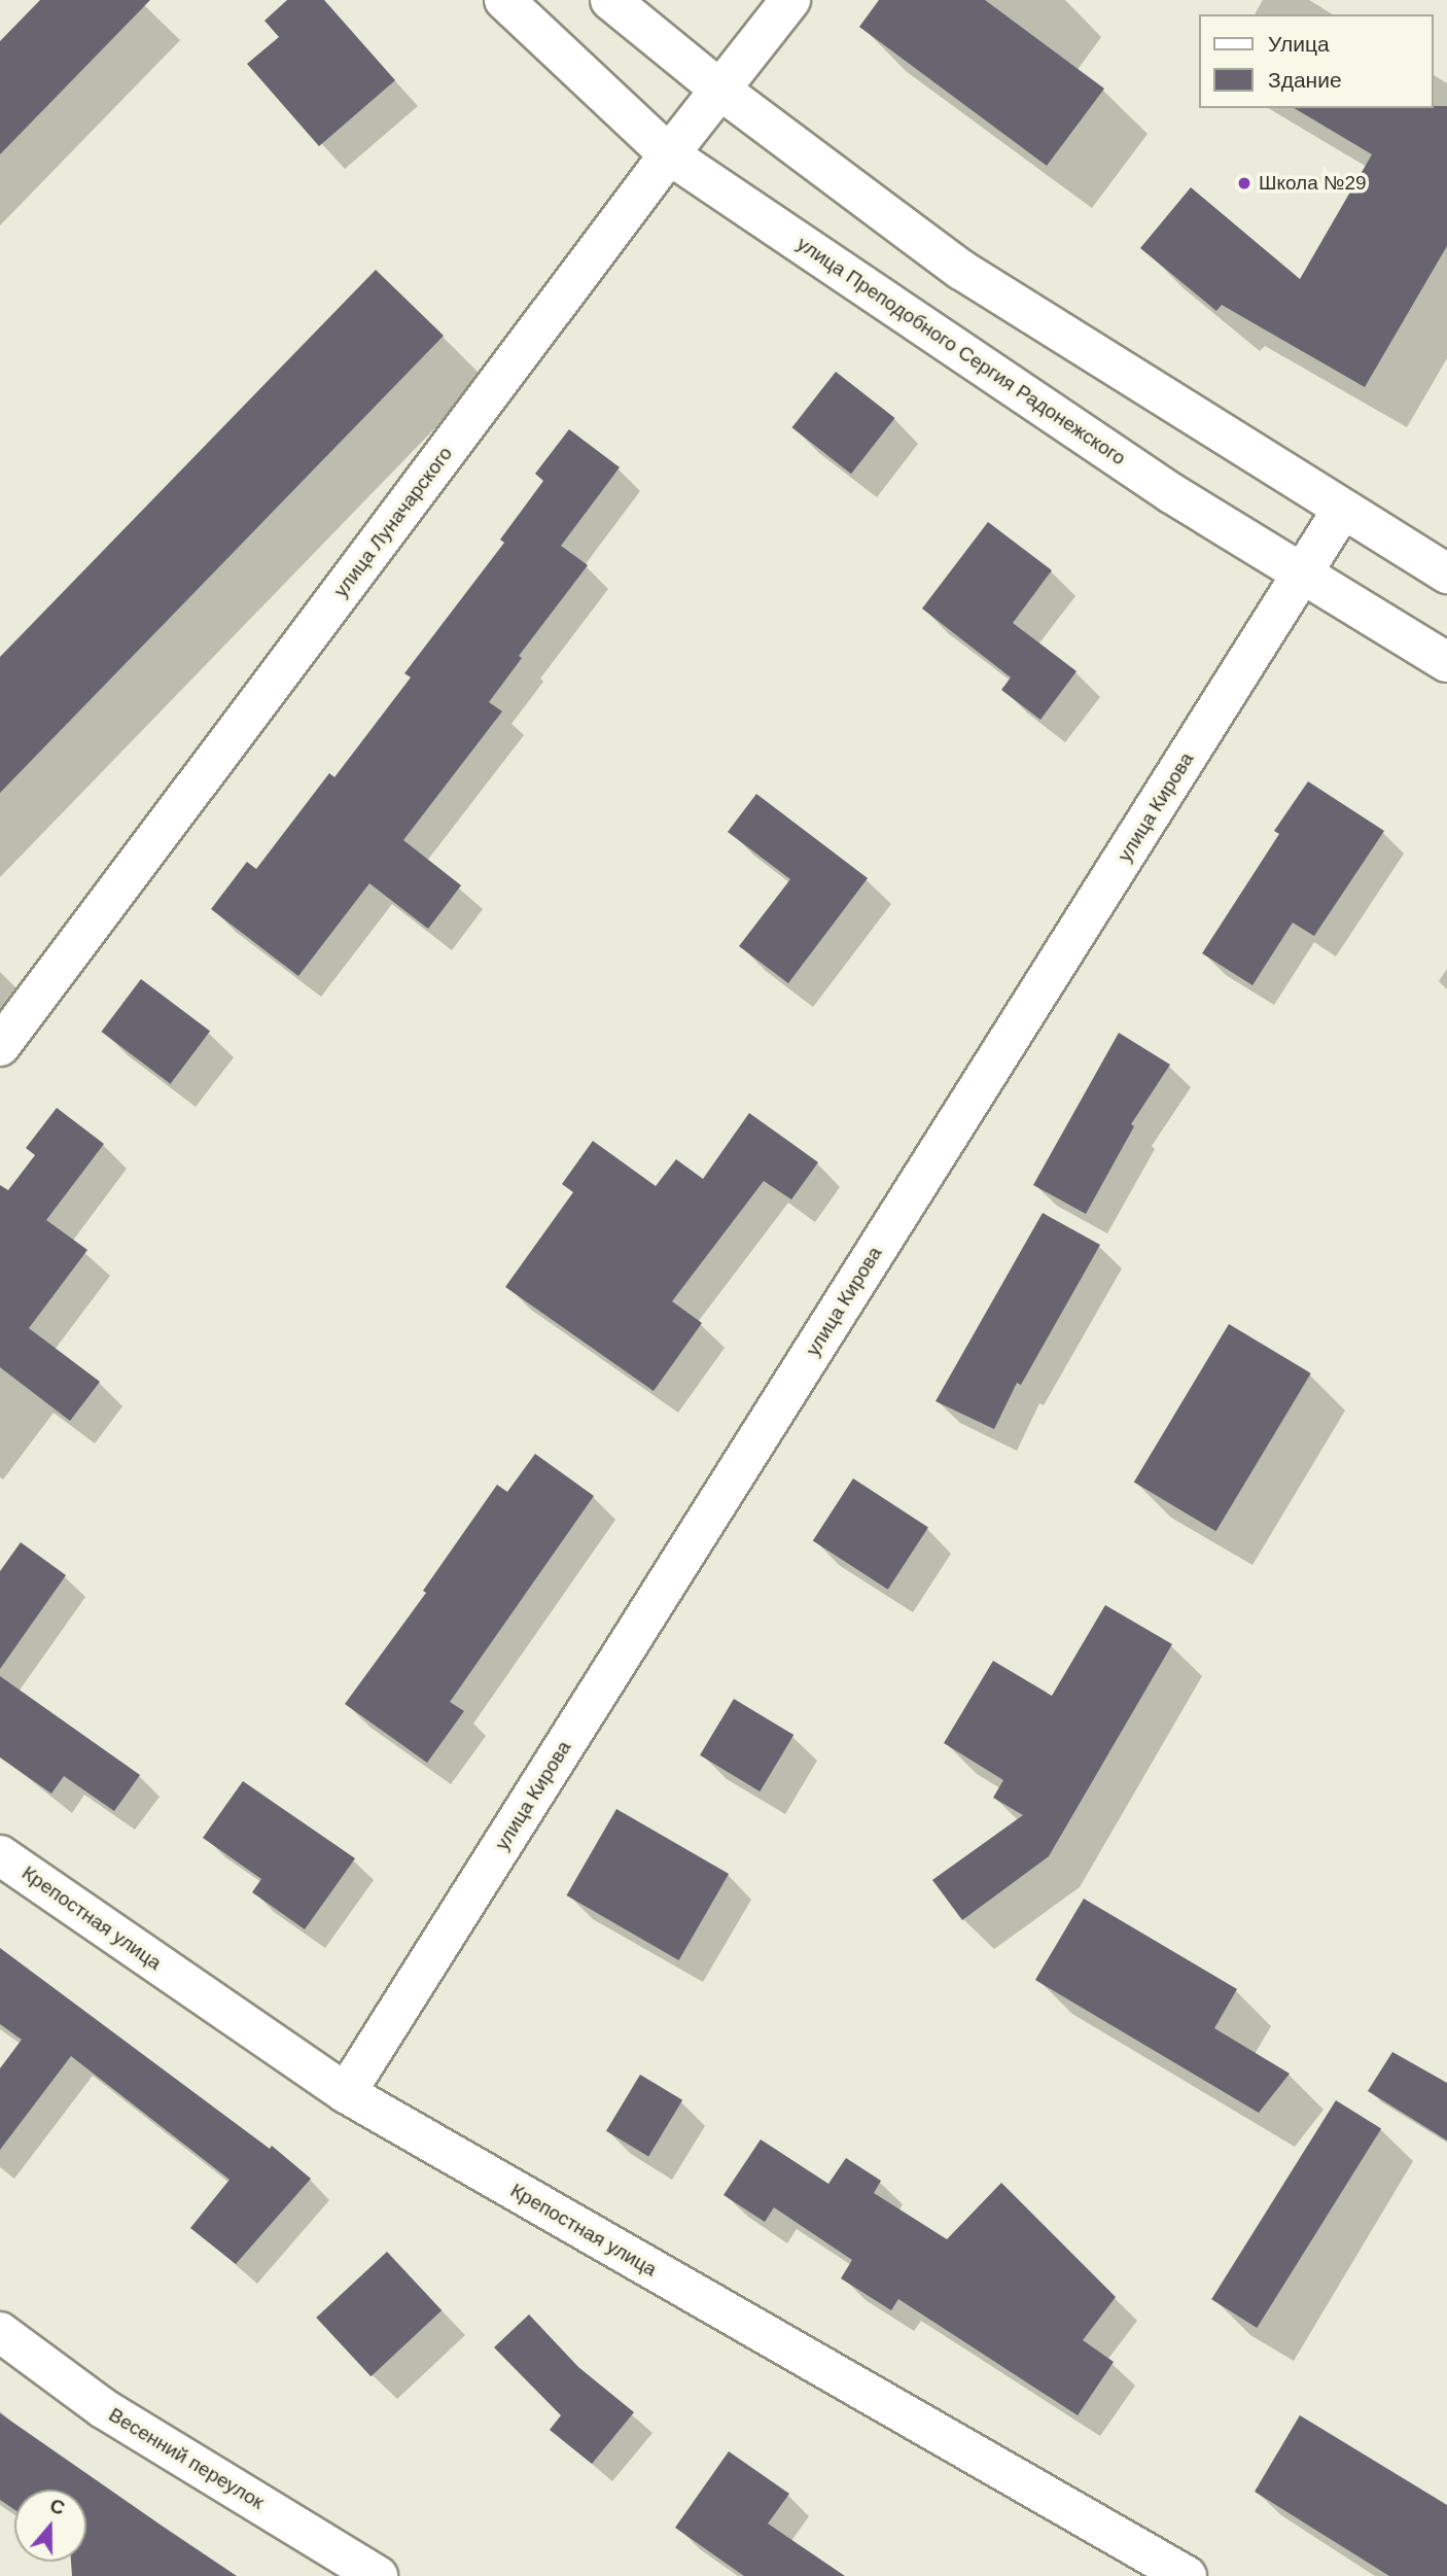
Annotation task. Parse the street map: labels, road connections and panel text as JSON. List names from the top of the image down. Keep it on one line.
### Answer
{"streets":{"street":["улица Преподобного Сергия Радонежского","улица Луначарского","улица Кирова","Крепостная улица","Весенний переулок"]},"crossings":[["улица Преподобного Сергия Радонежского","улица Луначарского"],["улица Преподобного Сергия Радонежского","улица Кирова"],["улица Кирова","Крепостная улица"]],"places":["Школа №29"],"legend":["Улица","Здание"],"north":"top"}
